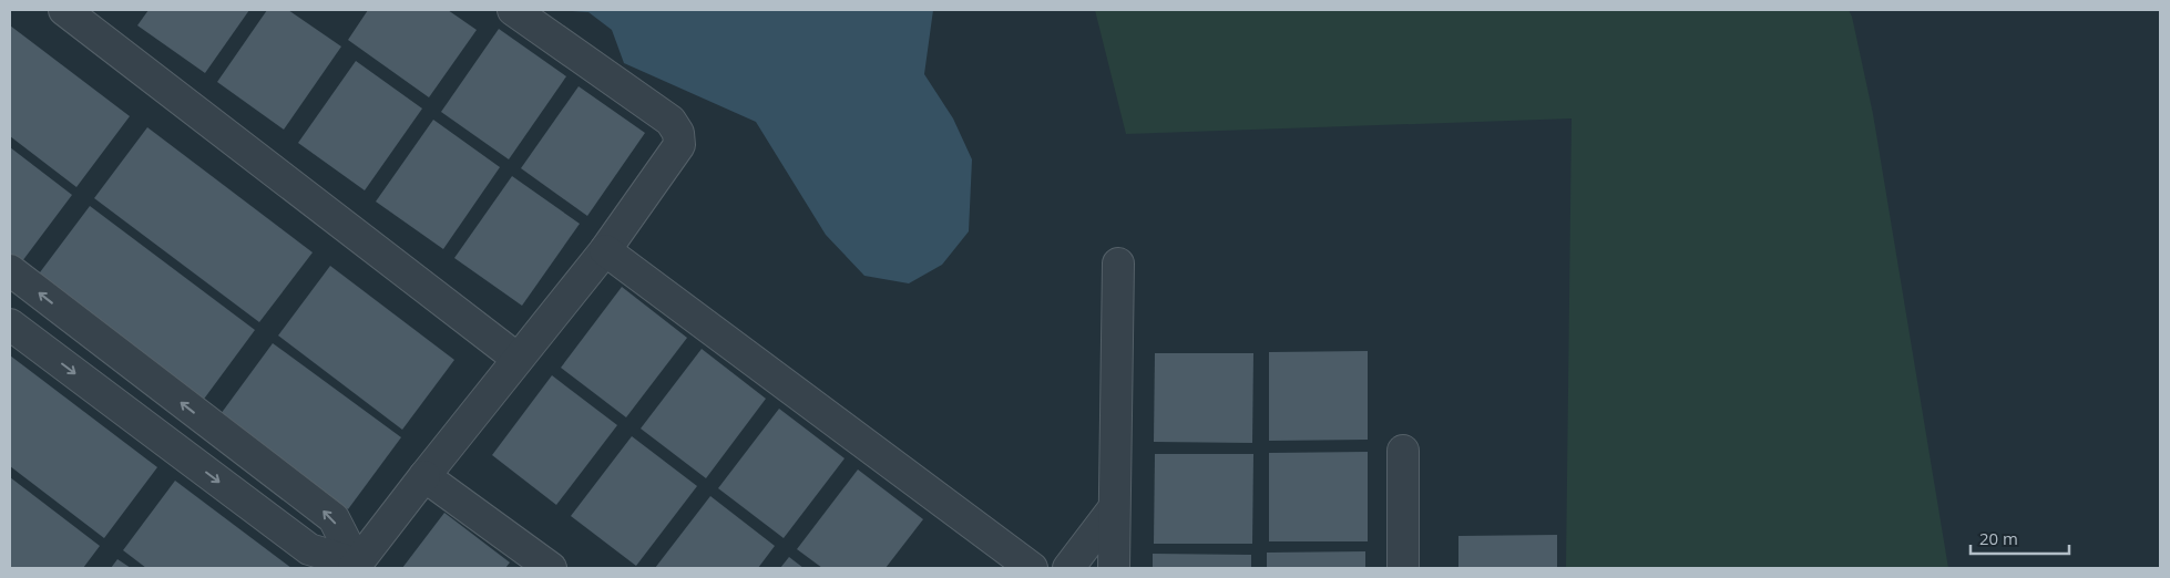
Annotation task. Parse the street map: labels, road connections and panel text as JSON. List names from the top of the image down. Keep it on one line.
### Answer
{"scale_bar":"20 m"}
